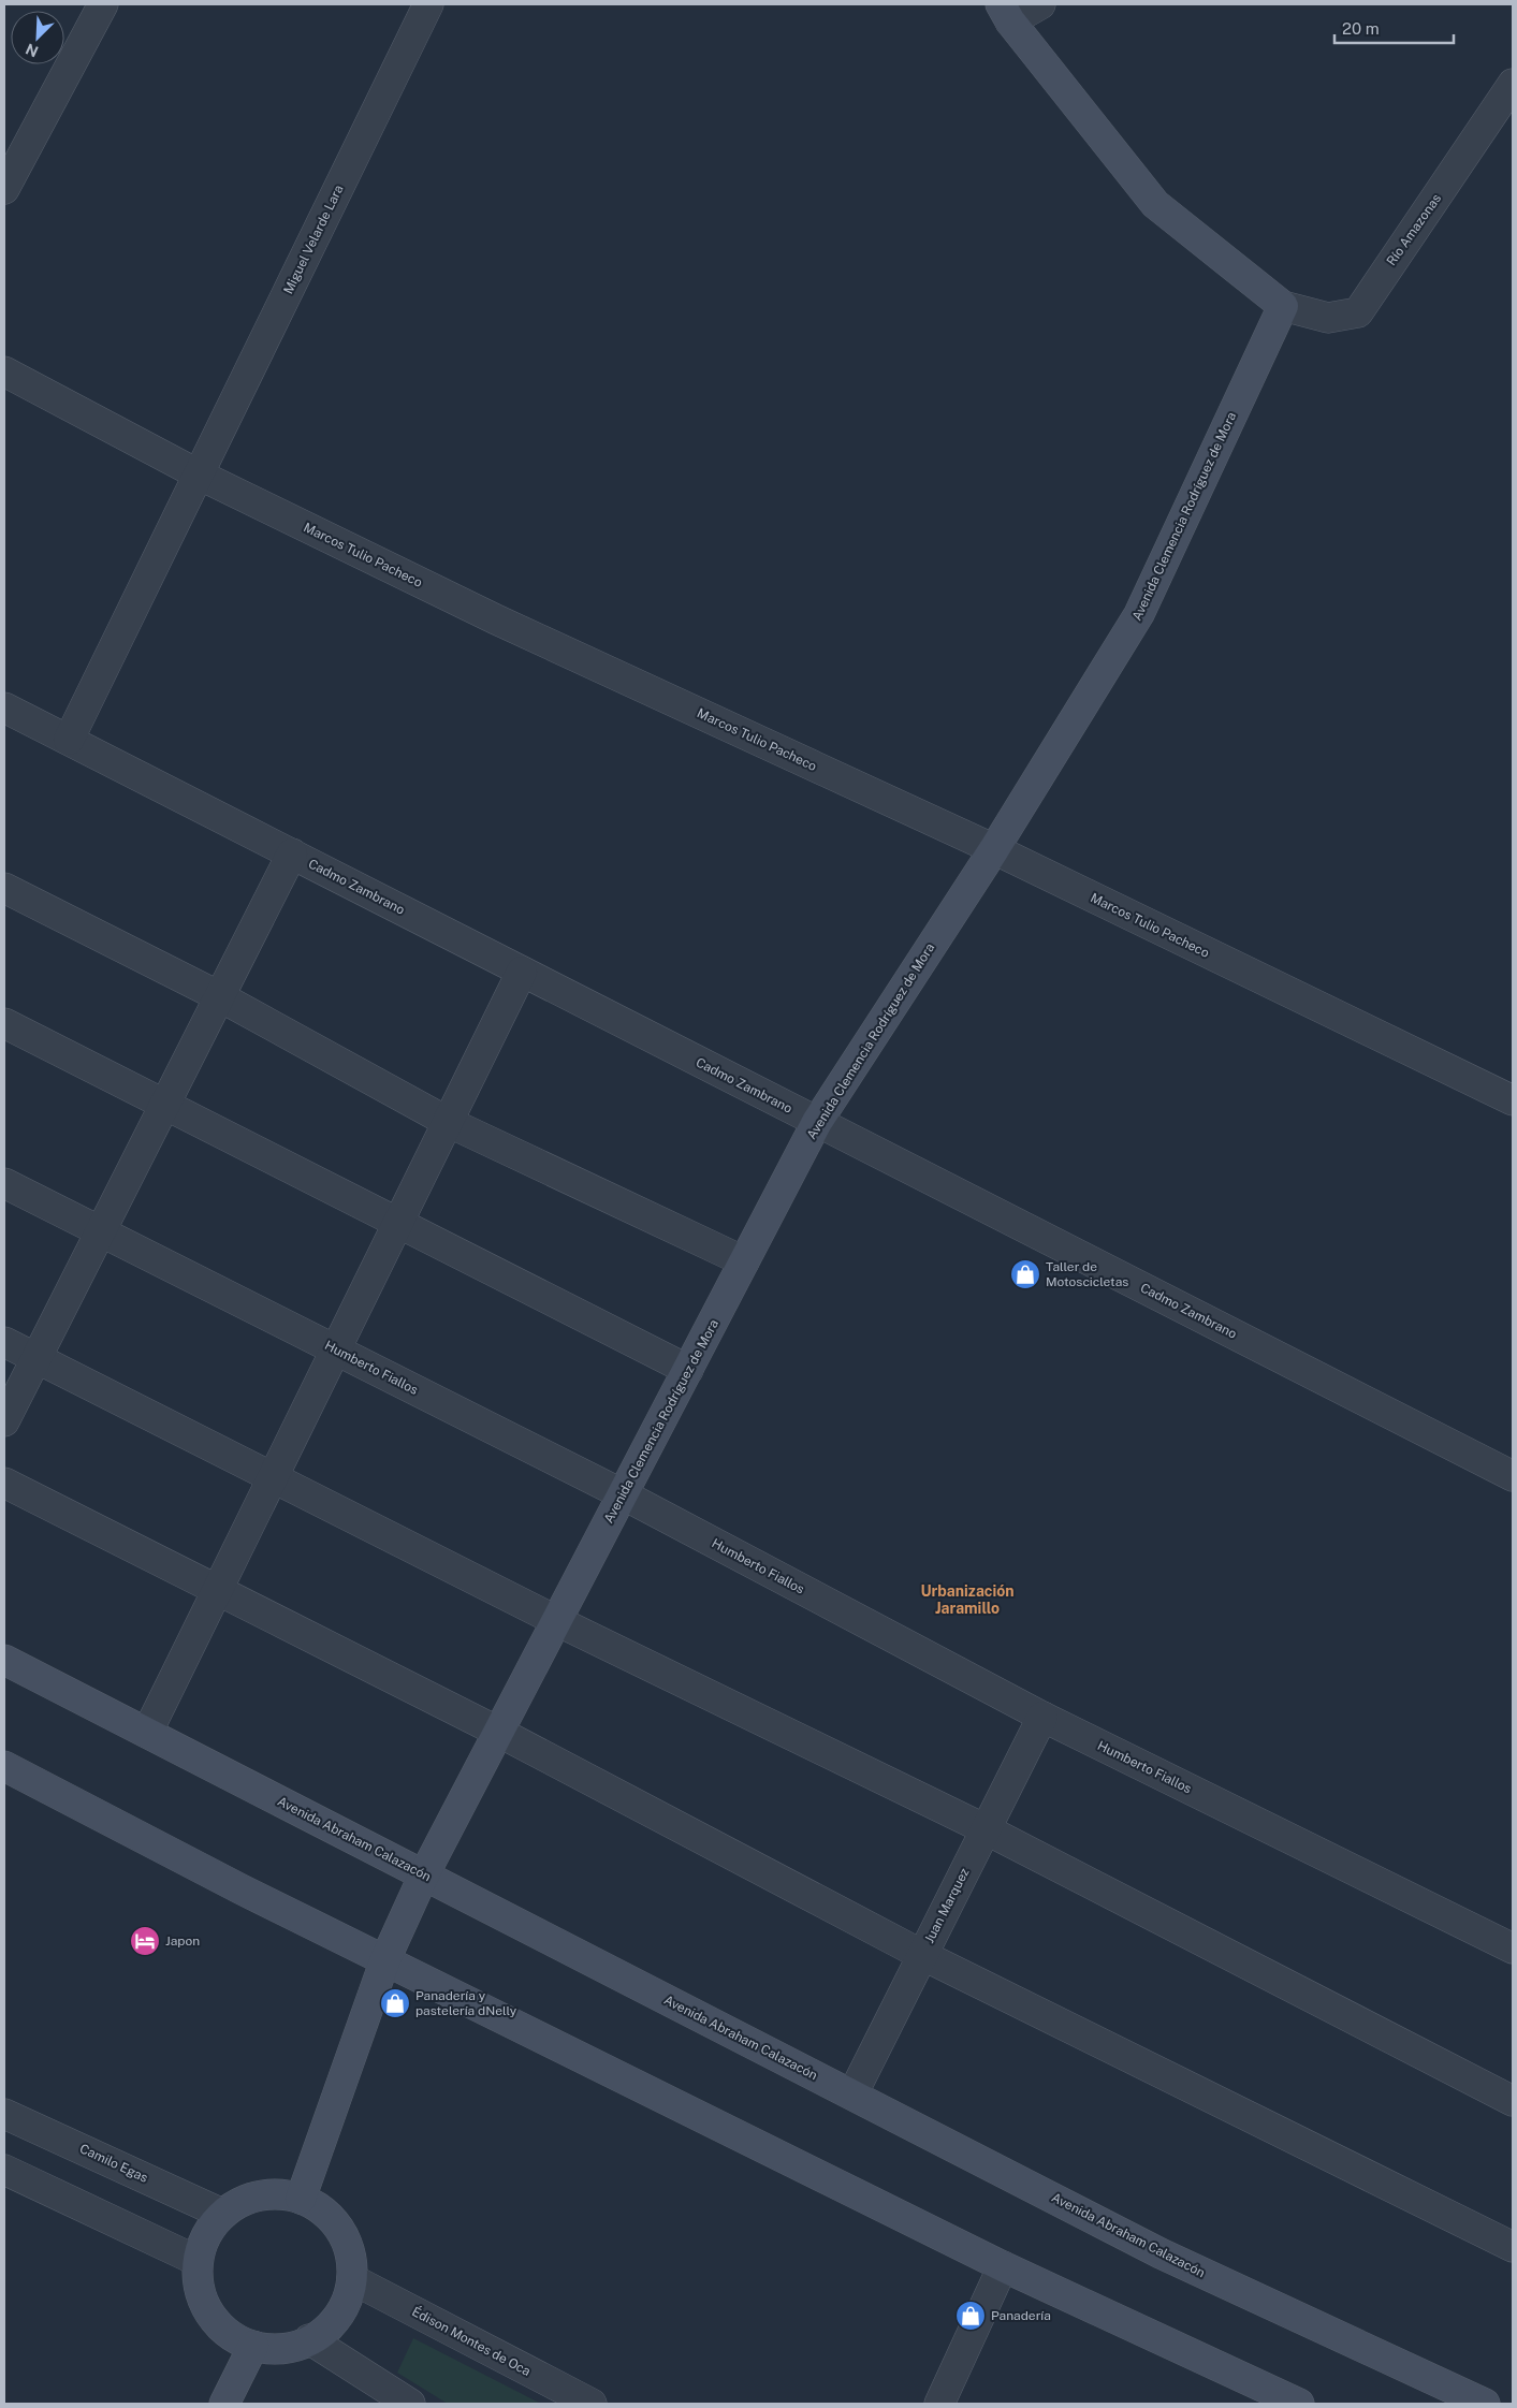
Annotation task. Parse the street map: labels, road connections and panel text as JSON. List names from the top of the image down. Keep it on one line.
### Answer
{"streets":{"street":["Río Amazonas","Miguel Velarde Lara","Avenida Clemencia Rodríguez de Mora","Marcos Tulio Pacheco","Cadmo Zambrano","Humberto Fiallos","Avenida Abraham Calazacón","Juan Marquez","Camilo Egas","Édison Montes de Oca"]},"crossings":[["Río Amazonas","Avenida Clemencia Rodríguez de Mora"],["Miguel Velarde Lara","Marcos Tulio Pacheco"],["Miguel Velarde Lara","Cadmo Zambrano"],["Avenida Clemencia Rodríguez de Mora","Marcos Tulio Pacheco"],["Avenida Clemencia Rodríguez de Mora","Cadmo Zambrano"],["Avenida Clemencia Rodríguez de Mora","Humberto Fiallos"],["Avenida Clemencia Rodríguez de Mora","Avenida Abraham Calazacón"],["Avenida Clemencia Rodríguez de Mora","Camilo Egas"],["Avenida Clemencia Rodríguez de Mora","Édison Montes de Oca"],["Humberto Fiallos","Juan Marquez"],["Avenida Abraham Calazacón","Juan Marquez"],["Camilo Egas","Édison Montes de Oca"]],"districts":["Urbanización Jaramillo"],"places":{"shop":["Taller de Motoscicletas","Panadería y pastelería dNelly","Panadería"],"hotel":["Japon"]},"scale_bar":"20 m","north":"bottom left"}
